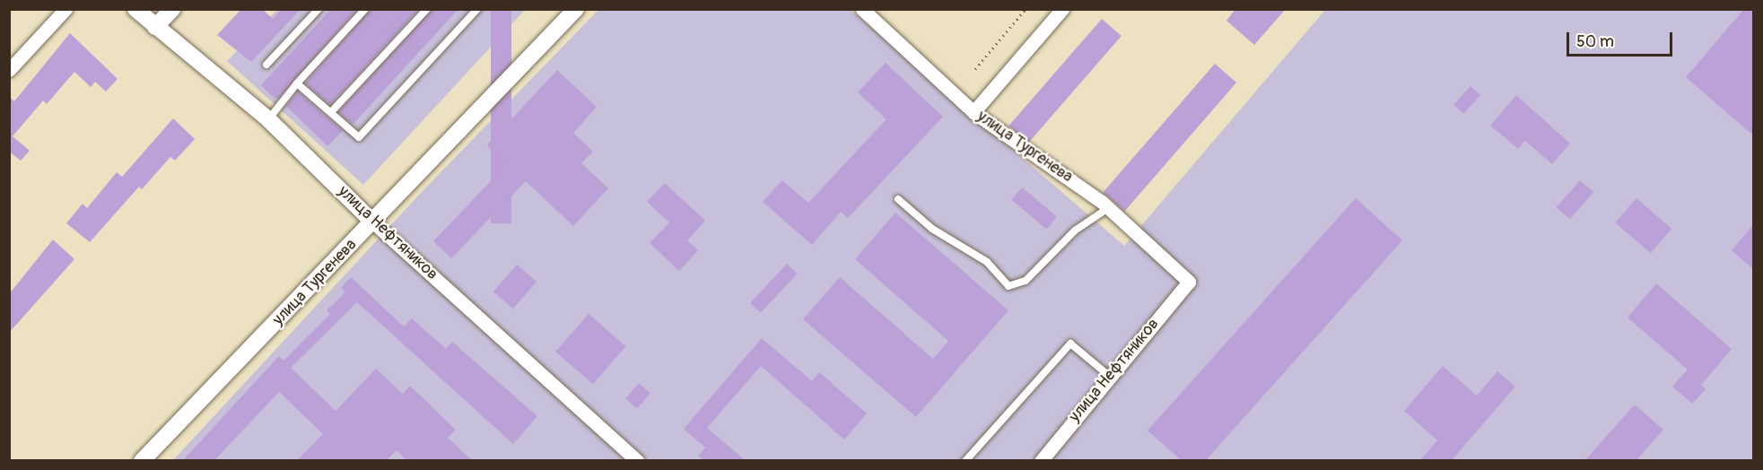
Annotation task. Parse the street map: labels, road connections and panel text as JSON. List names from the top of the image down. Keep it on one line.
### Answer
{"streets":{"street":["улица Тургенева","улица Нефтяников"]},"crossings":[["улица Тургенева","улица Нефтяников"]],"scale_bar":"50 m"}
